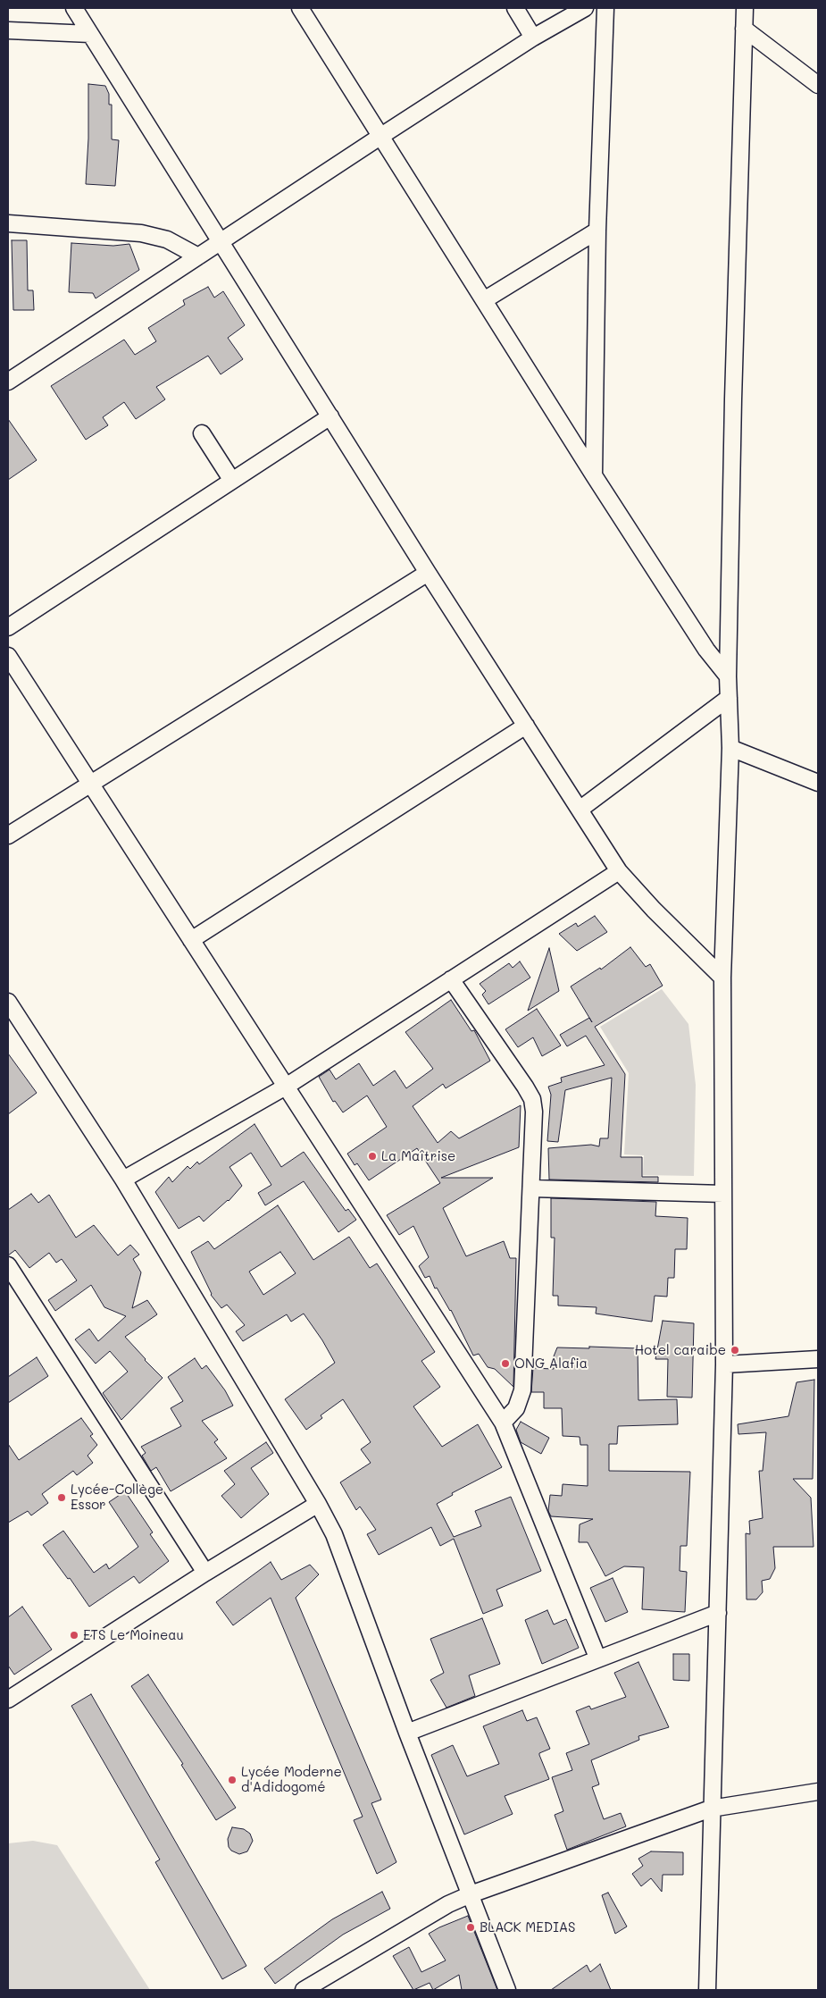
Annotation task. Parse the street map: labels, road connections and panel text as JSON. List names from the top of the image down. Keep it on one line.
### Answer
{"places":["La Maîtrise","Hotel caraibe","ONG Alafia","Lycée-Collège Essor","ETS Le Moineau","Lycée Moderne d'Adidogomé","BLACK MEDIAS"]}
